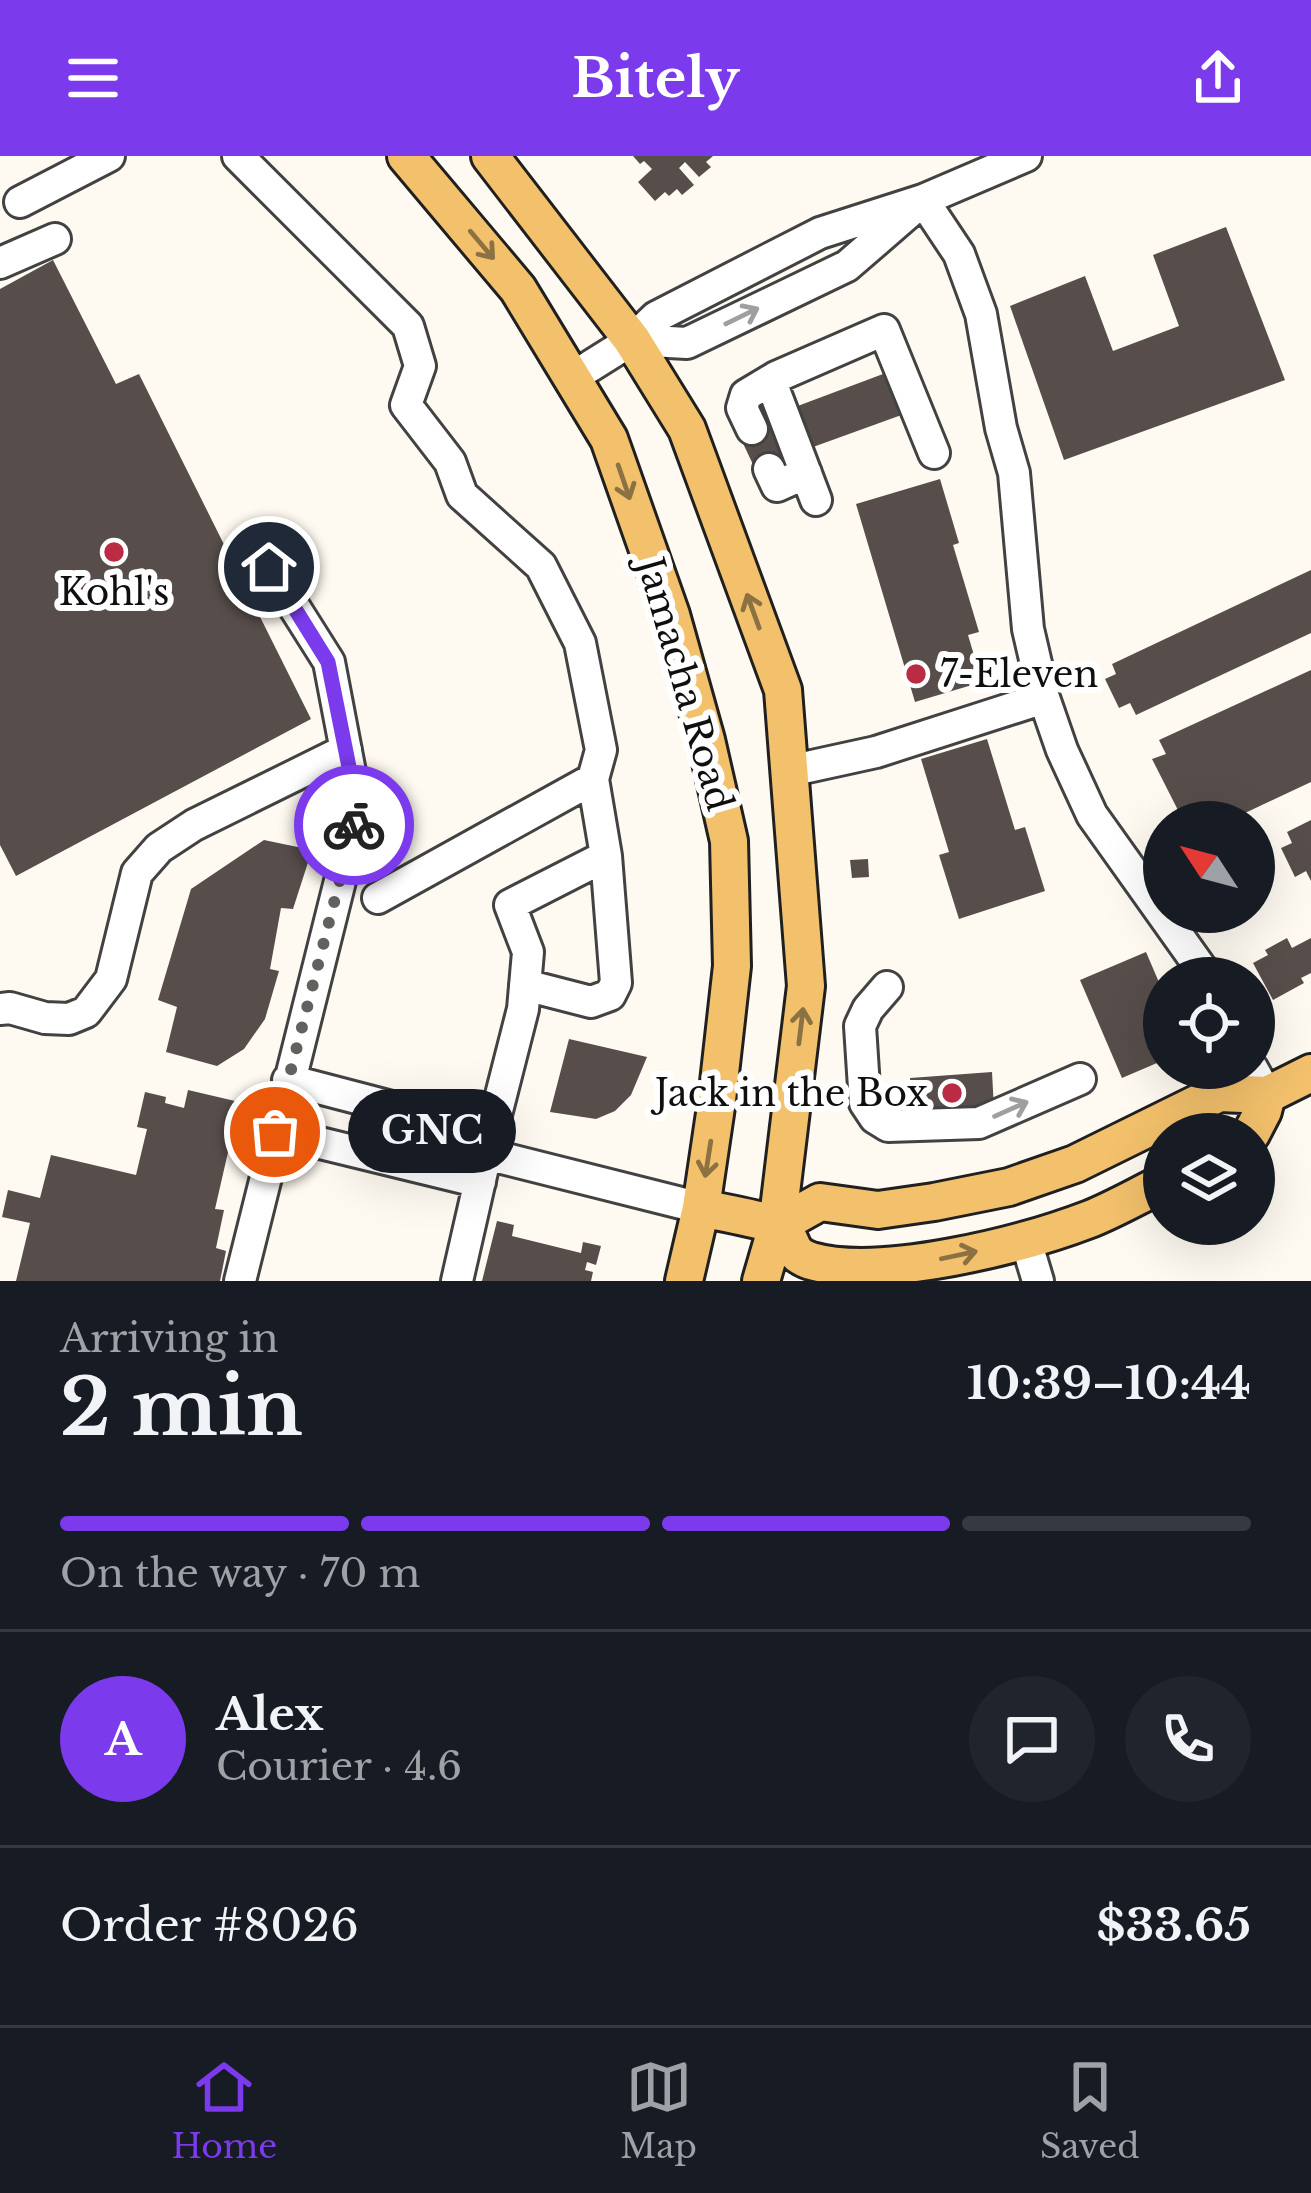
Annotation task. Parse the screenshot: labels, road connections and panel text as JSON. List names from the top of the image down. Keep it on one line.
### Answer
{"streets":{"main road":["Jamacha Road"]},"places":["Kohl's","7-Eleven","Jack in the Box","GNC"],"north":"top left","page":{"header":"Bitely","bubble":"GNC","heading":["2 min","Arriving in","10:39–10:44"],"panel":["Alex","Courier · 4.6","Order #8026","$33.65"],"bar":"On the way · 70 m","round":"A","tabs":["Home","Map","Saved"]}}
